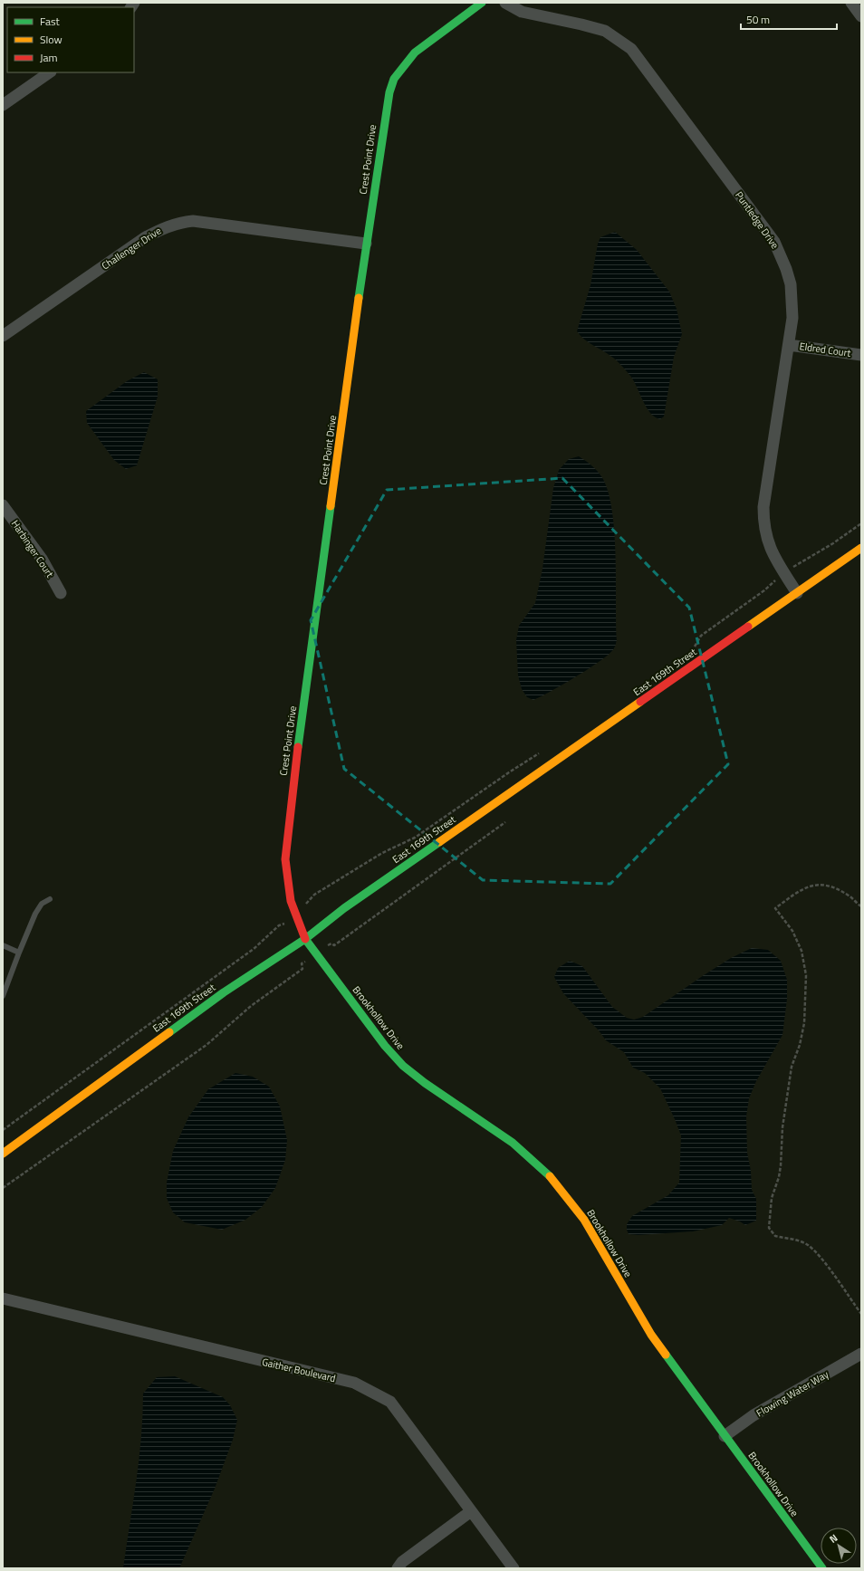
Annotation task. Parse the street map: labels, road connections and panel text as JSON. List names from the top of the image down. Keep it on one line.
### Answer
{"streets":{"street":["Crest Point Drive","Puntledge Drive","Challenger Drive","Eldred Court","Harbinger Court","East 169th Street","Brookhollow Drive","Gaither Boulevard","Flowing Water Way"]},"crossings":[["Crest Point Drive","Challenger Drive"],["Crest Point Drive","East 169th Street"],["Crest Point Drive","Brookhollow Drive"],["Puntledge Drive","Eldred Court"],["Puntledge Drive","East 169th Street"],["East 169th Street","Brookhollow Drive"],["Brookhollow Drive","Flowing Water Way"]],"legend":["Fast","Slow","Jam"],"scale_bar":"50 m","north":"top left"}
